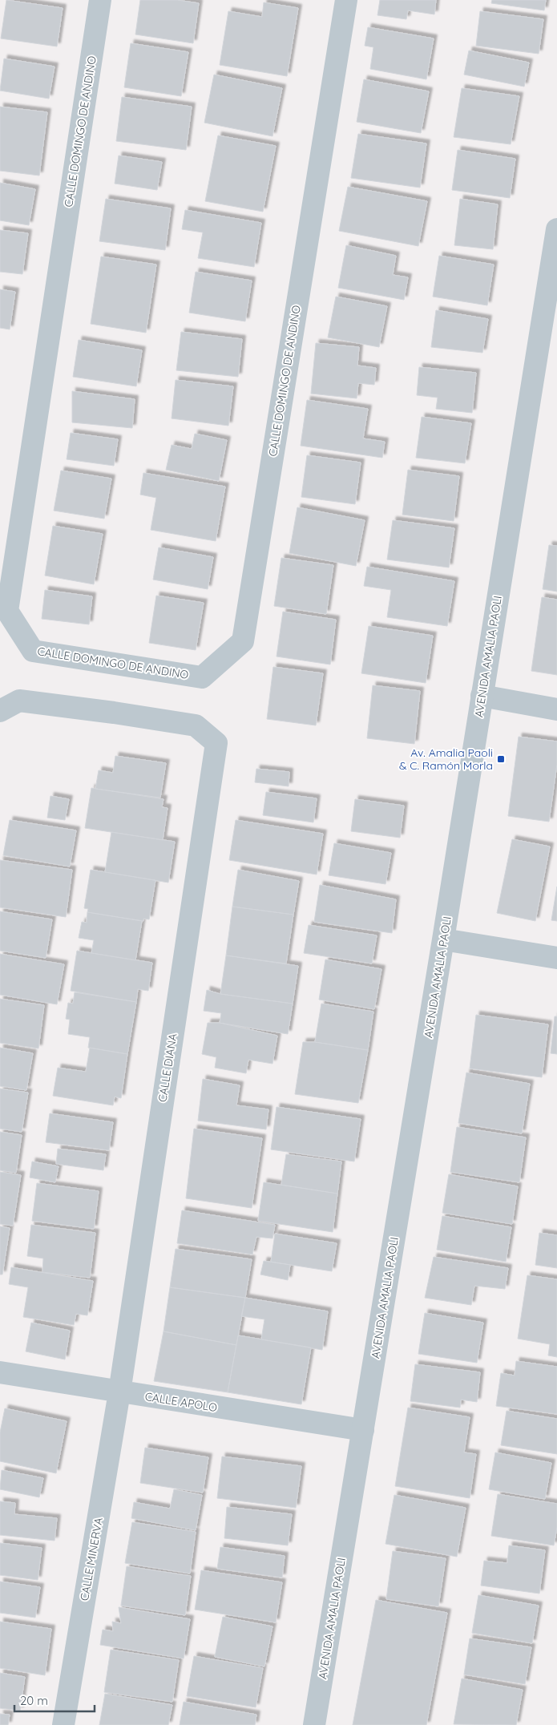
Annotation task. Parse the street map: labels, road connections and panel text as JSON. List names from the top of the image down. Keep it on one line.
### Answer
{"streets":{"street":["CALLE DOMINGO DE ANDINO","AVENIDA AMALIA PAOLI","CALLE DIANA","CALLE APOLO","CALLE MINERVA"]},"crossings":[["AVENIDA AMALIA PAOLI","CALLE APOLO"],["CALLE DIANA","CALLE APOLO"],["CALLE DIANA","CALLE MINERVA"],["CALLE APOLO","CALLE MINERVA"]],"places":{"transit":["Av. Amalia Paoli & C. Ramón Morla"]},"scale_bar":"20 m"}
